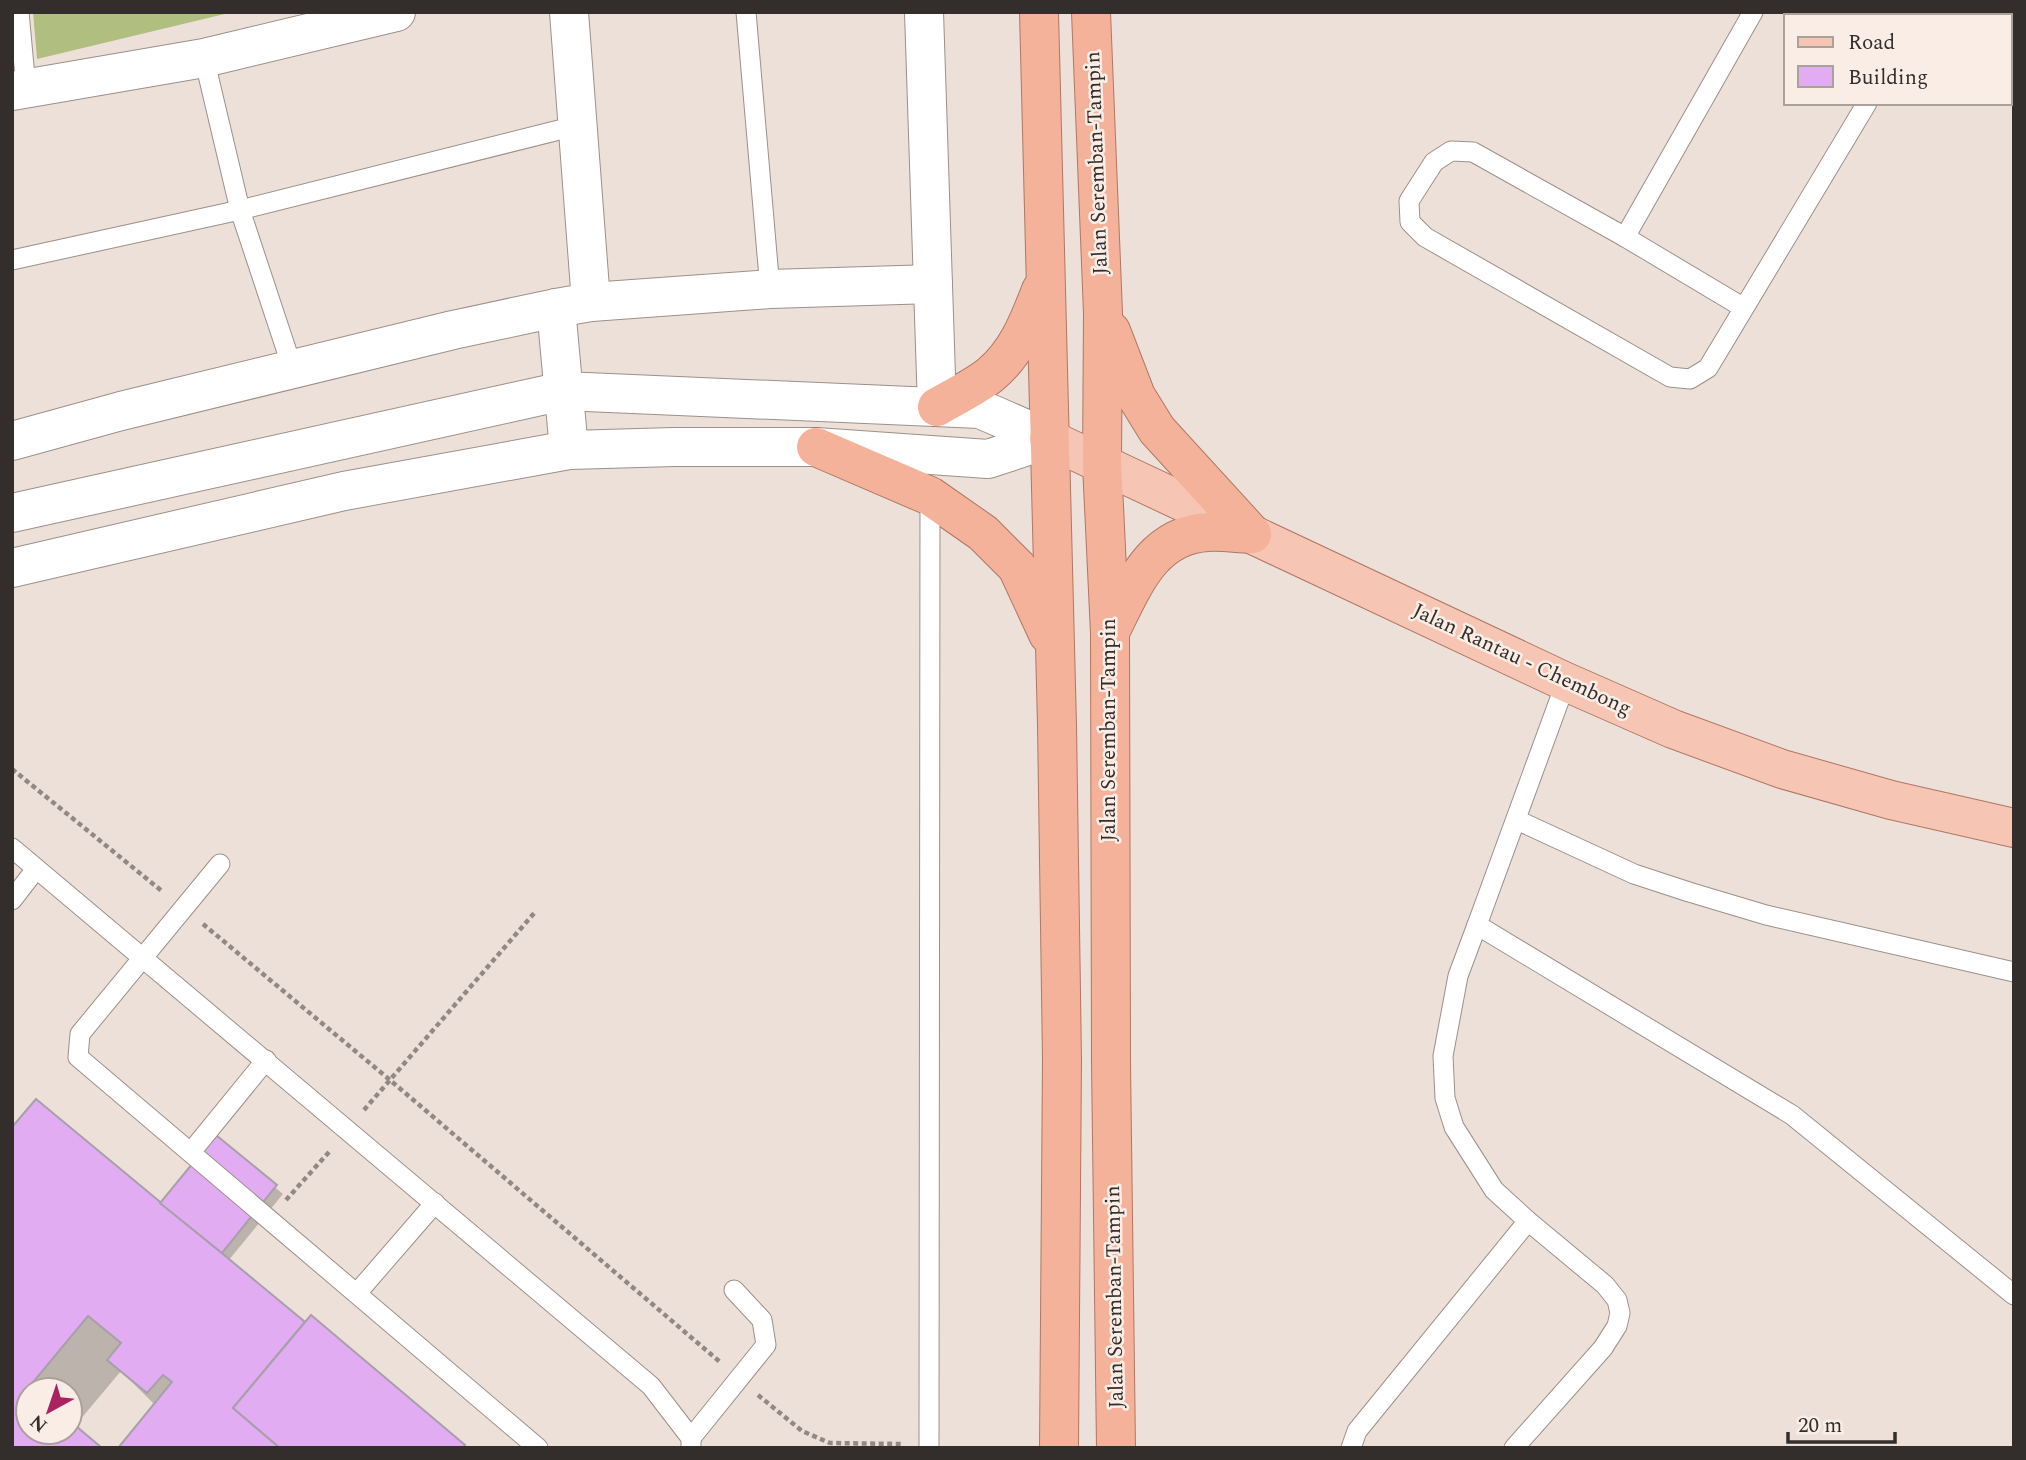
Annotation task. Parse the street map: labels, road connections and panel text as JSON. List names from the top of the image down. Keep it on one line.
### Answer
{"streets":{"highway":["Jalan Seremban-Tampin"],"main road":["Jalan Rantau - Chembong"]},"crossings":[["Jalan Seremban-Tampin","Jalan Rantau - Chembong"]],"legend":["Road","Building"],"scale_bar":"20 m","north":"bottom left"}
